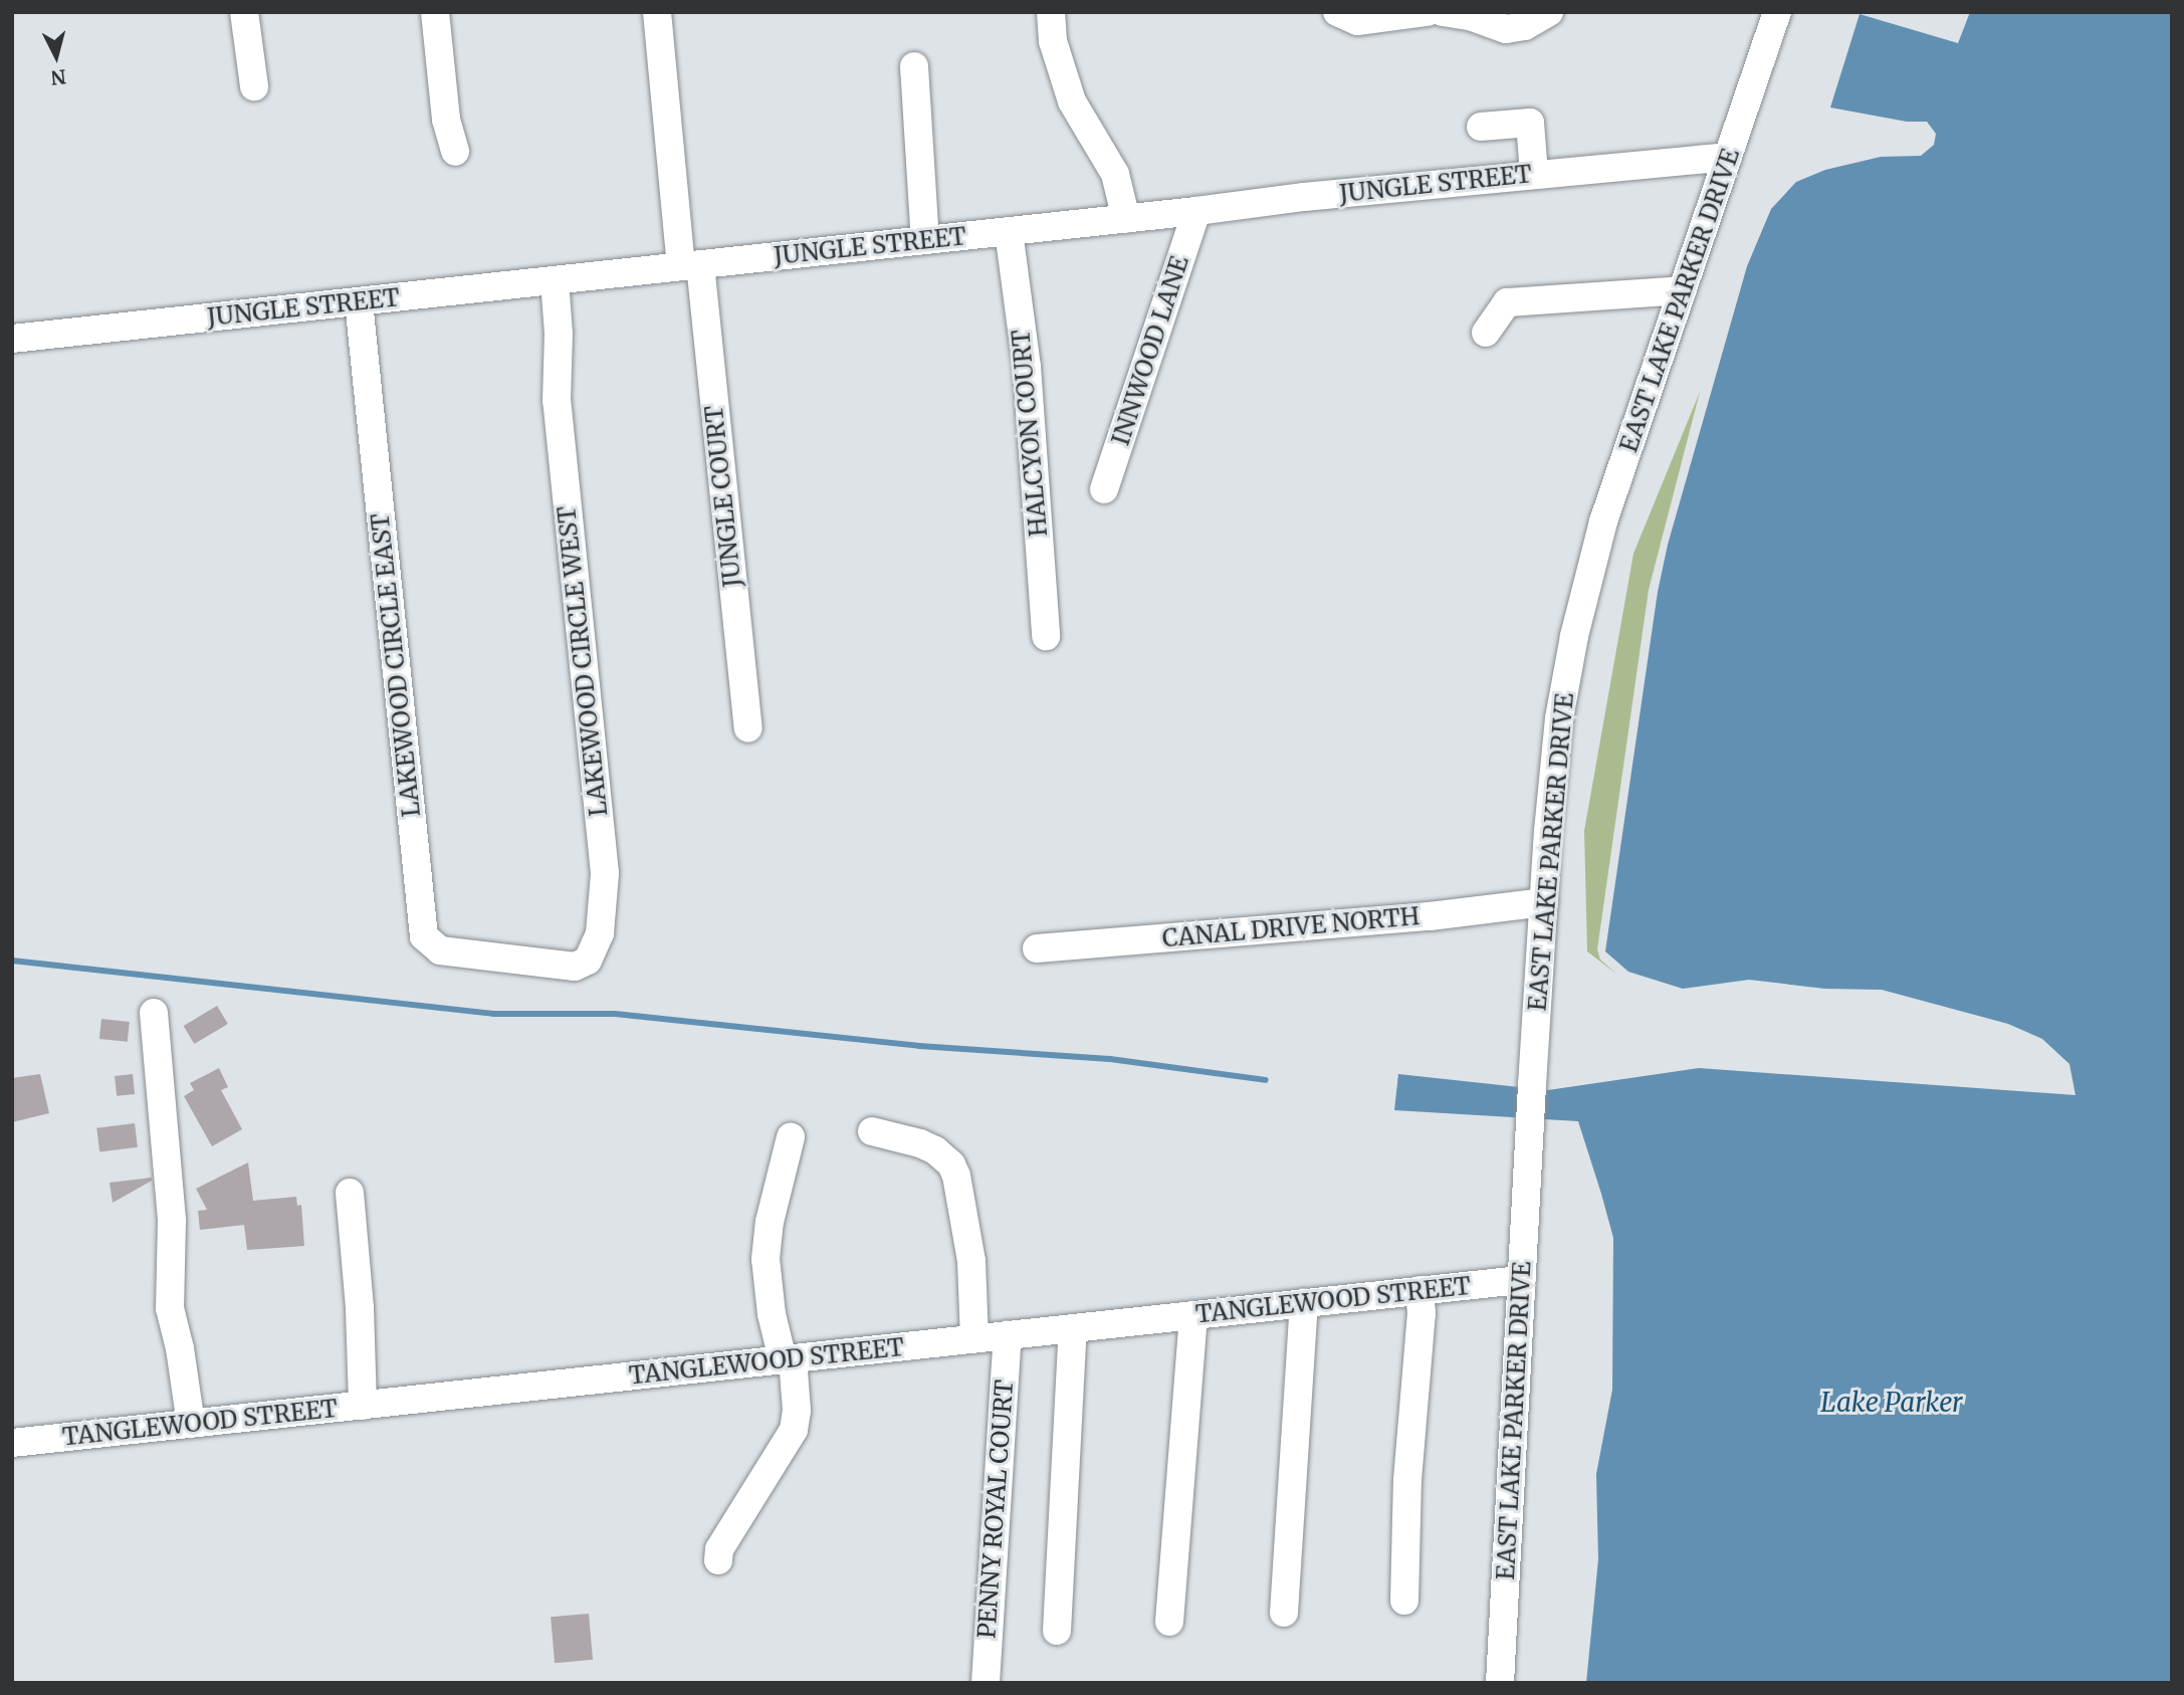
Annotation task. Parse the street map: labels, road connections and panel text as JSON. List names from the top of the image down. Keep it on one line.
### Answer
{"streets":{"street":["JUNGLE STREET","EAST LAKE PARKER DRIVE","INNWOOD LANE","HALCYON COURT","JUNGLE COURT","LAKEWOOD CIRCLE WEST","LAKEWOOD CIRCLE EAST","CANAL DRIVE NORTH","TANGLEWOOD STREET","PENNY ROYAL COURT"]},"crossings":[["JUNGLE STREET","EAST LAKE PARKER DRIVE"],["JUNGLE STREET","INNWOOD LANE"],["JUNGLE STREET","HALCYON COURT"],["JUNGLE STREET","JUNGLE COURT"],["JUNGLE STREET","LAKEWOOD CIRCLE WEST"],["JUNGLE STREET","LAKEWOOD CIRCLE EAST"],["EAST LAKE PARKER DRIVE","CANAL DRIVE NORTH"],["EAST LAKE PARKER DRIVE","TANGLEWOOD STREET"],["LAKEWOOD CIRCLE WEST","LAKEWOOD CIRCLE EAST"],["TANGLEWOOD STREET","PENNY ROYAL COURT"]],"water":["Lake Parker"],"north":"bottom"}
